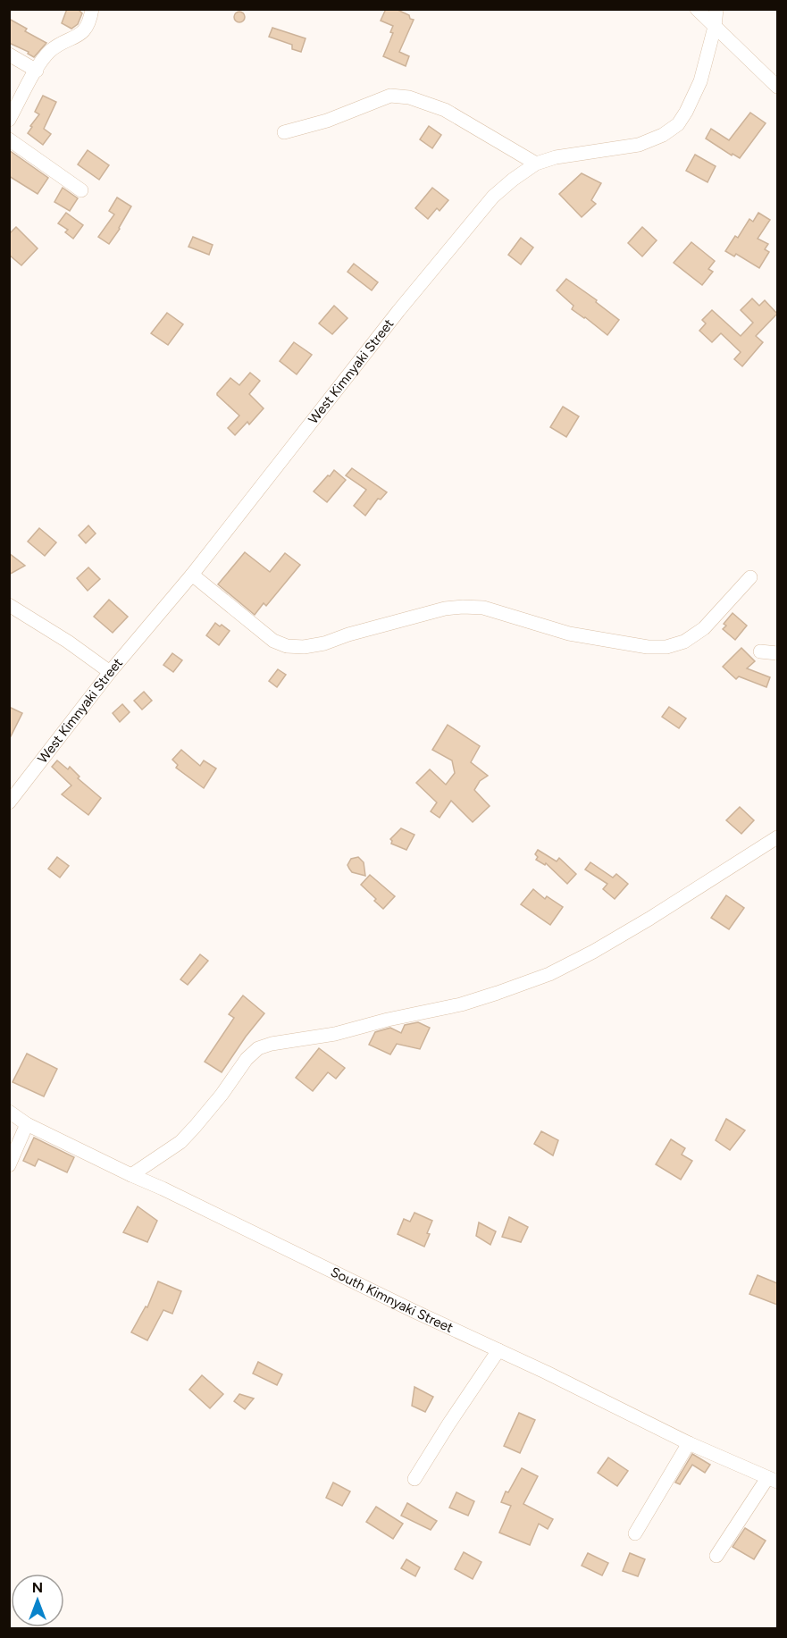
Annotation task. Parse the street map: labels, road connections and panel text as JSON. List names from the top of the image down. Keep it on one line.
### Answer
{"streets":{"street":["West Kimnyaki Street","South Kimnyaki Street"]},"north":"top"}
